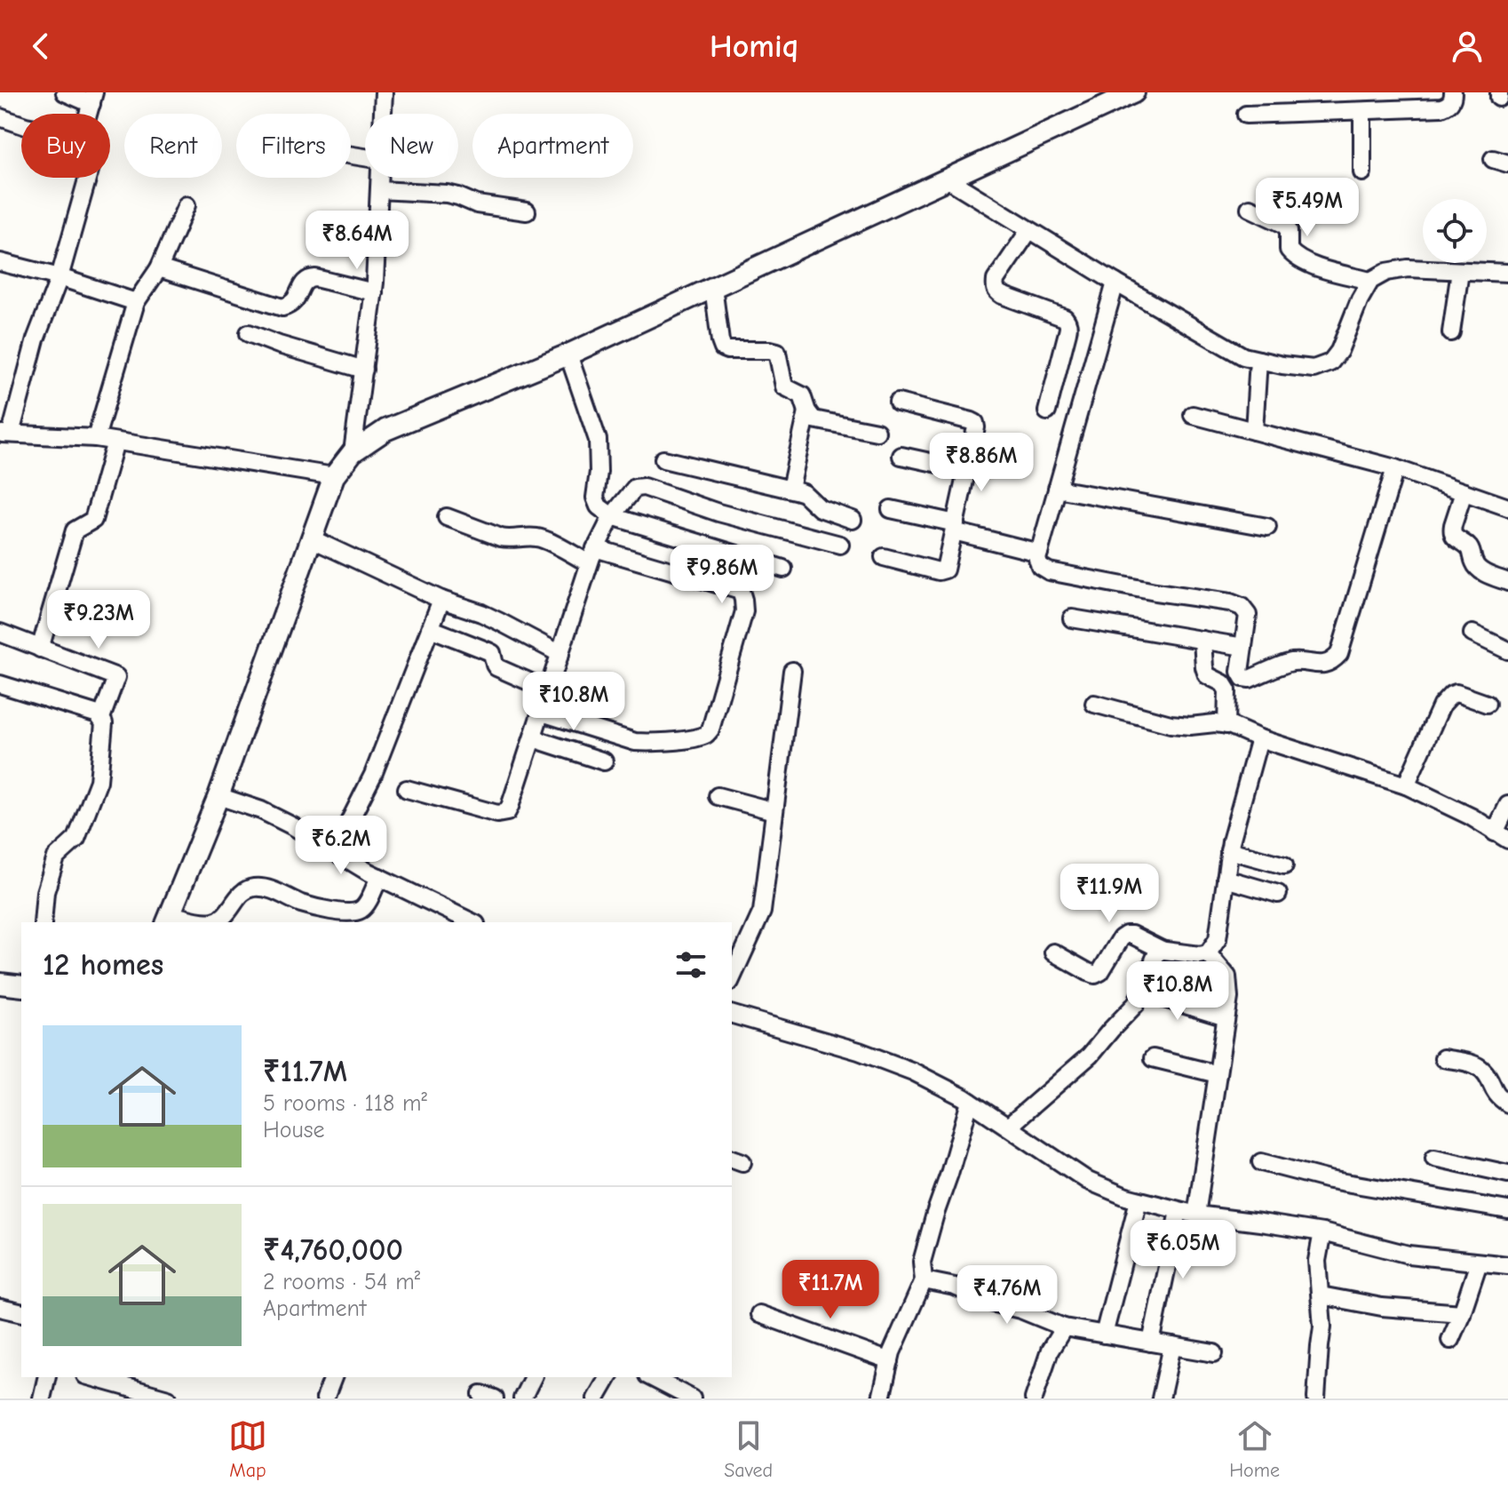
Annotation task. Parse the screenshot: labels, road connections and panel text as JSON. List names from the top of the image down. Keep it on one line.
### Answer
{"page":{"header":"Homiq","chip":["Buy","Rent","Filters","New","Apartment"],"price":["₹5.49M","₹8.64M","₹8.86M","₹9.86M","₹9.23M","₹10.8M","₹6.2M","₹11.9M","₹10.8M","₹6.05M","₹11.7M","₹4.76M"],"heading":"12 homes","list":[{"name":"₹11.7M","note":"5 rooms · 118 m² · House"},{"name":"₹4,760,000","note":"2 rooms · 54 m² · Apartment"}],"tabs":["Map","Saved","Home"]}}
